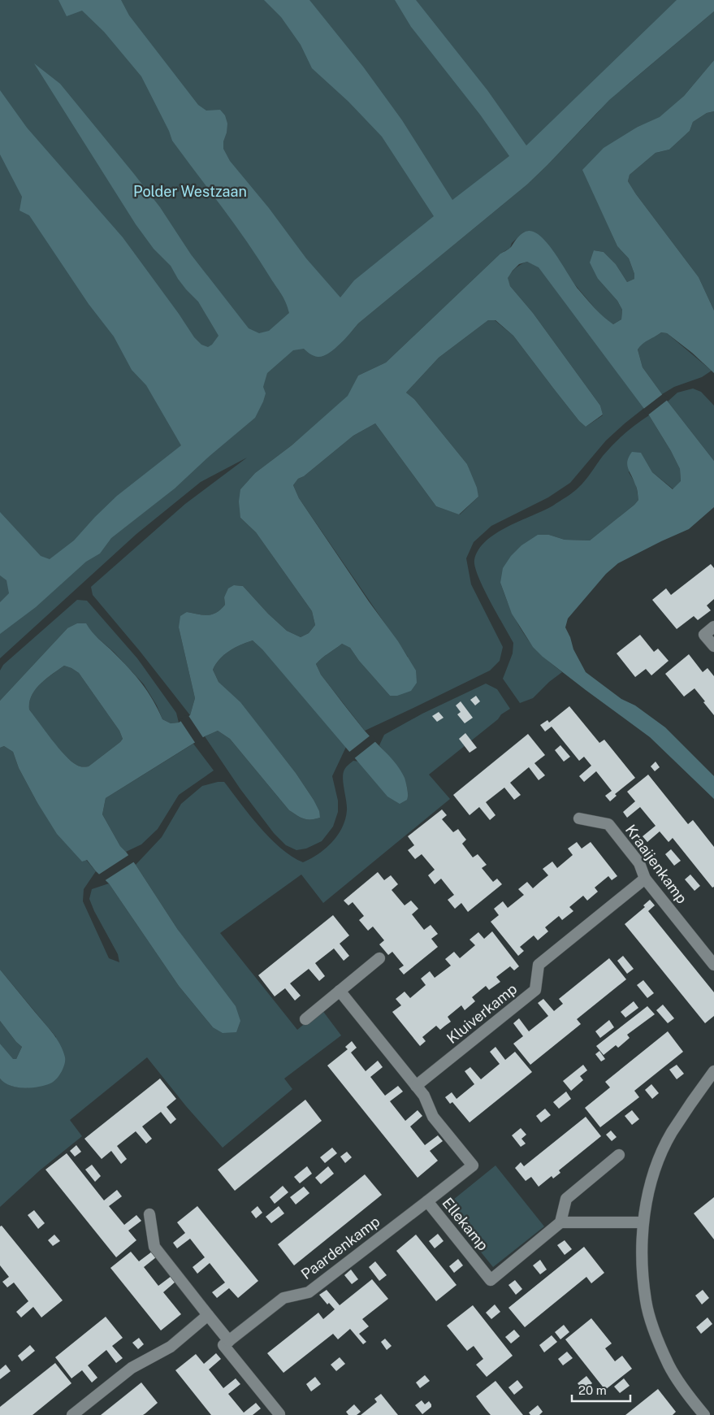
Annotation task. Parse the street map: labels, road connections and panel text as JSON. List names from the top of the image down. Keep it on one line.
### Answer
{"streets":{"street":["Kraaijenkamp","Kluiverkamp","Ellekamp","Paardenkamp"]},"crossings":[["Kraaijenkamp","Kluiverkamp"],["Kluiverkamp","Ellekamp"],["Ellekamp","Paardenkamp"]],"parks":["Polder Westzaan"],"scale_bar":"20 m"}
